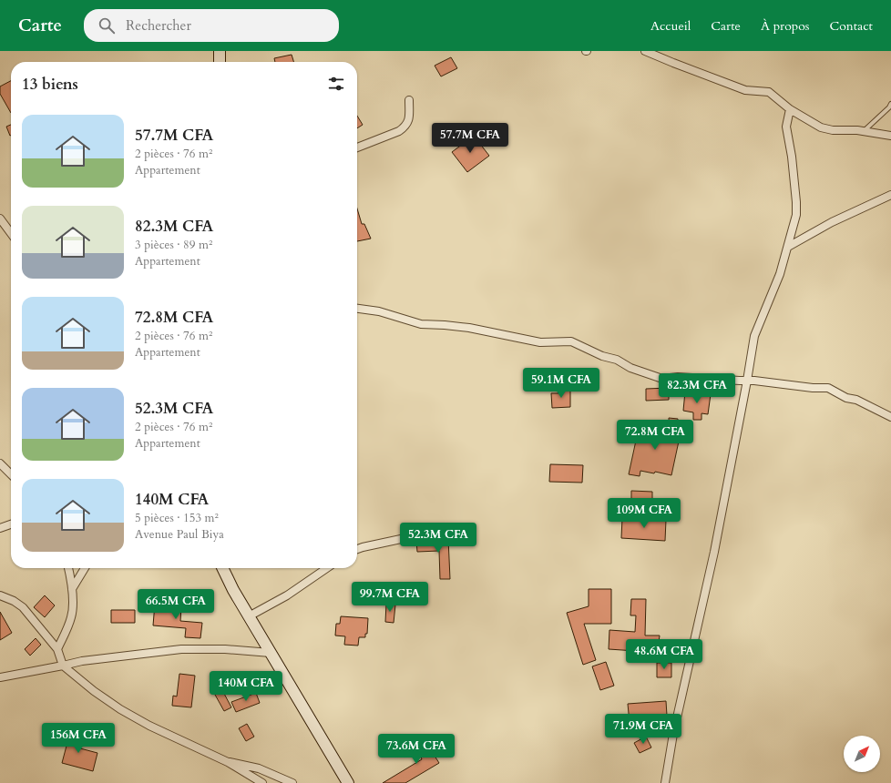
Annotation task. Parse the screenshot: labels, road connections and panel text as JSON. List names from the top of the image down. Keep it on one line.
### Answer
{"north":"top right","page":{"header":"Carte","search":"Rechercher","nav":["Accueil","Carte","À propos","Contact"],"heading":"13 biens","list":[{"name":"57.7M CFA","note":"2 pièces · 76 m² · Appartement"},{"name":"82.3M CFA","note":"3 pièces · 89 m² · Appartement"},{"name":"72.8M CFA","note":"2 pièces · 76 m² · Appartement"},{"name":"52.3M CFA","note":"2 pièces · 76 m² · Appartement"},{"name":"140M CFA","note":"5 pièces · 153 m² · Avenue Paul Biya"}],"price":["57.7M CFA","59.1M CFA","82.3M CFA","72.8M CFA","109M CFA","52.3M CFA","99.7M CFA","66.5M CFA","48.6M CFA","140M CFA","71.9M CFA","156M CFA","73.6M CFA"]}}
